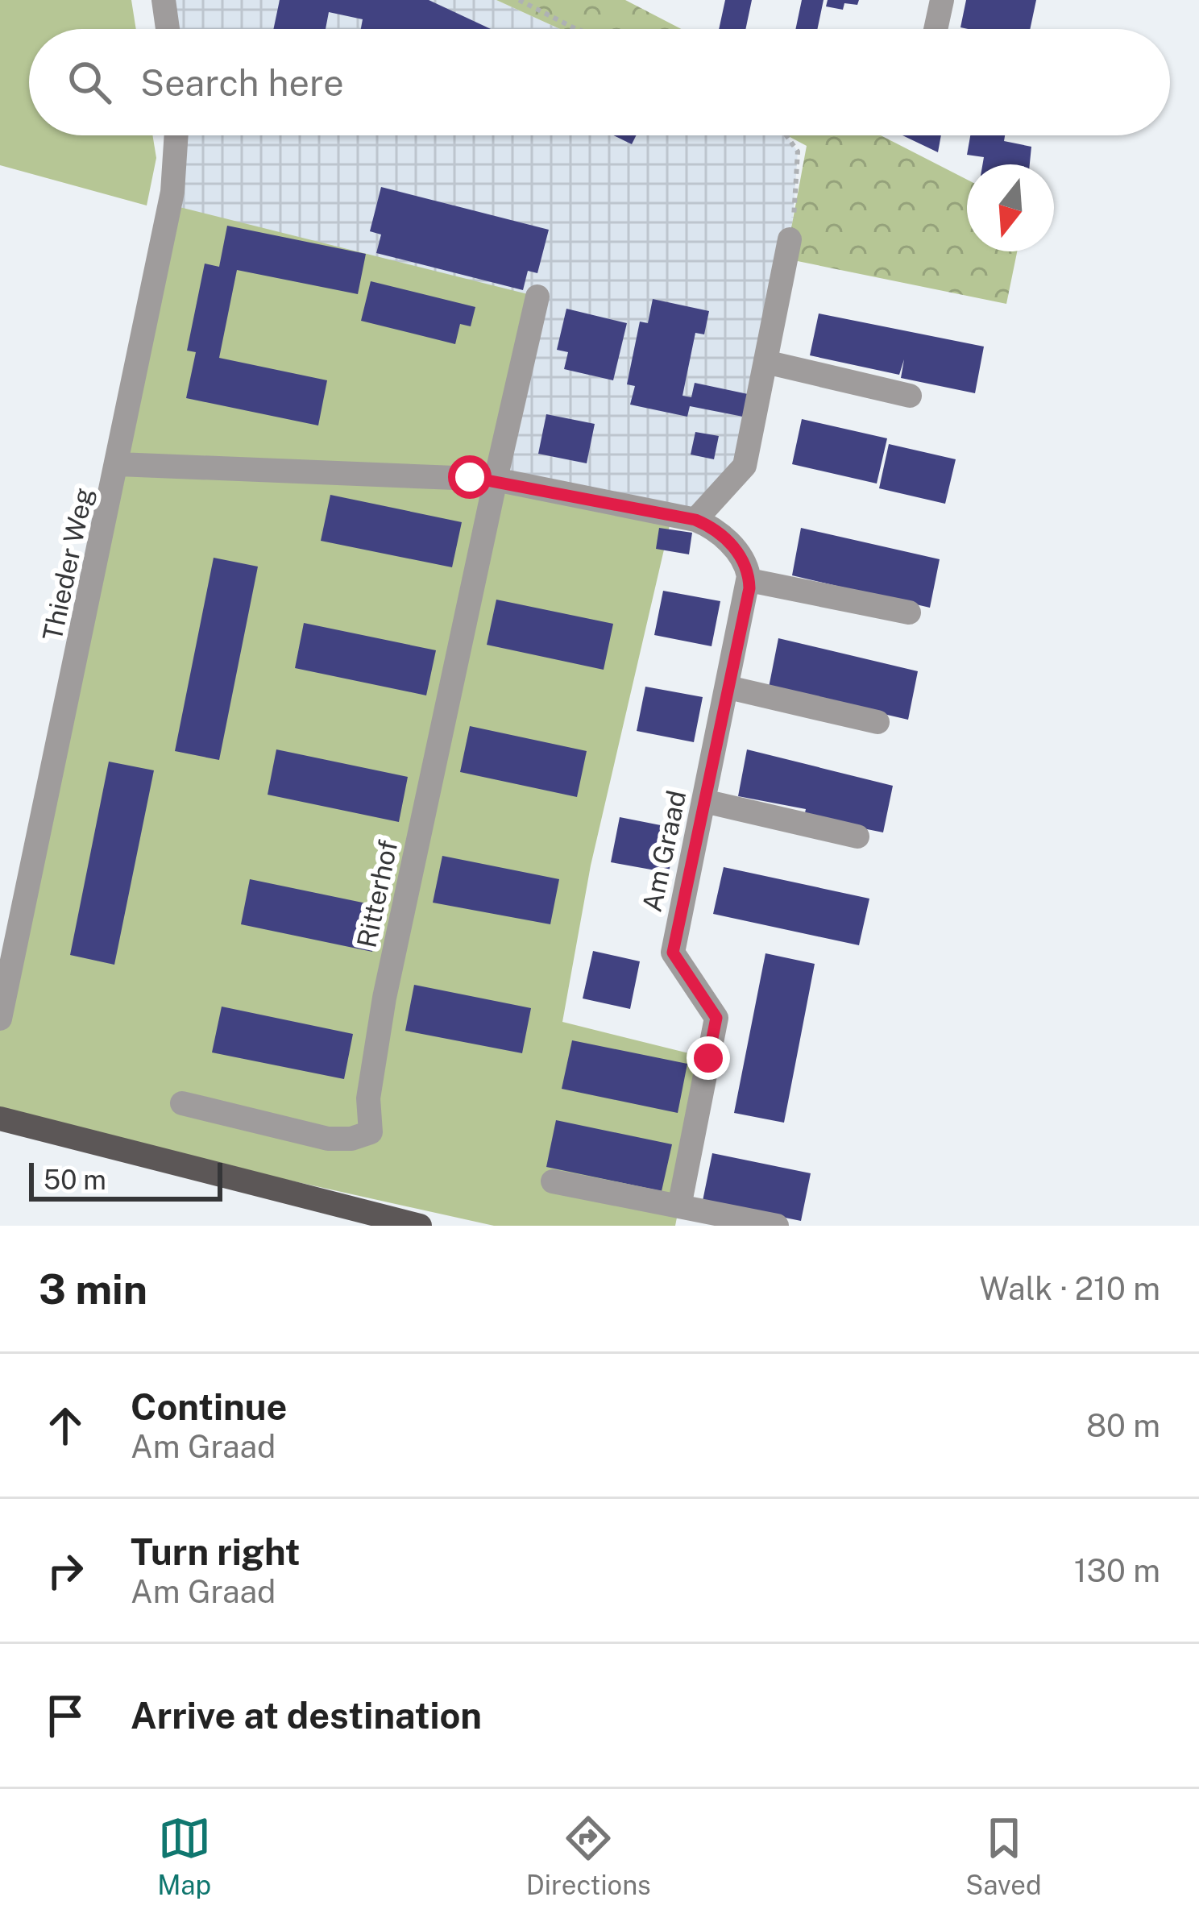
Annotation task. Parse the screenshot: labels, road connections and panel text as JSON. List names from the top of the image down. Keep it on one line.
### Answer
{"streets":{"street":["Thieder Weg","Am Graad","Ritterhof"]},"scale_bar":"50 m","north":"bottom","page":{"search":"Search here","scale":"50 m","heading":["3 min","Walk · 210 m"],"list":[["Continue","Am Graad","80 m"],["Turn right","Am Graad","130 m"],"Arrive at destination"],"nav":["Map","Directions","Saved"]}}
